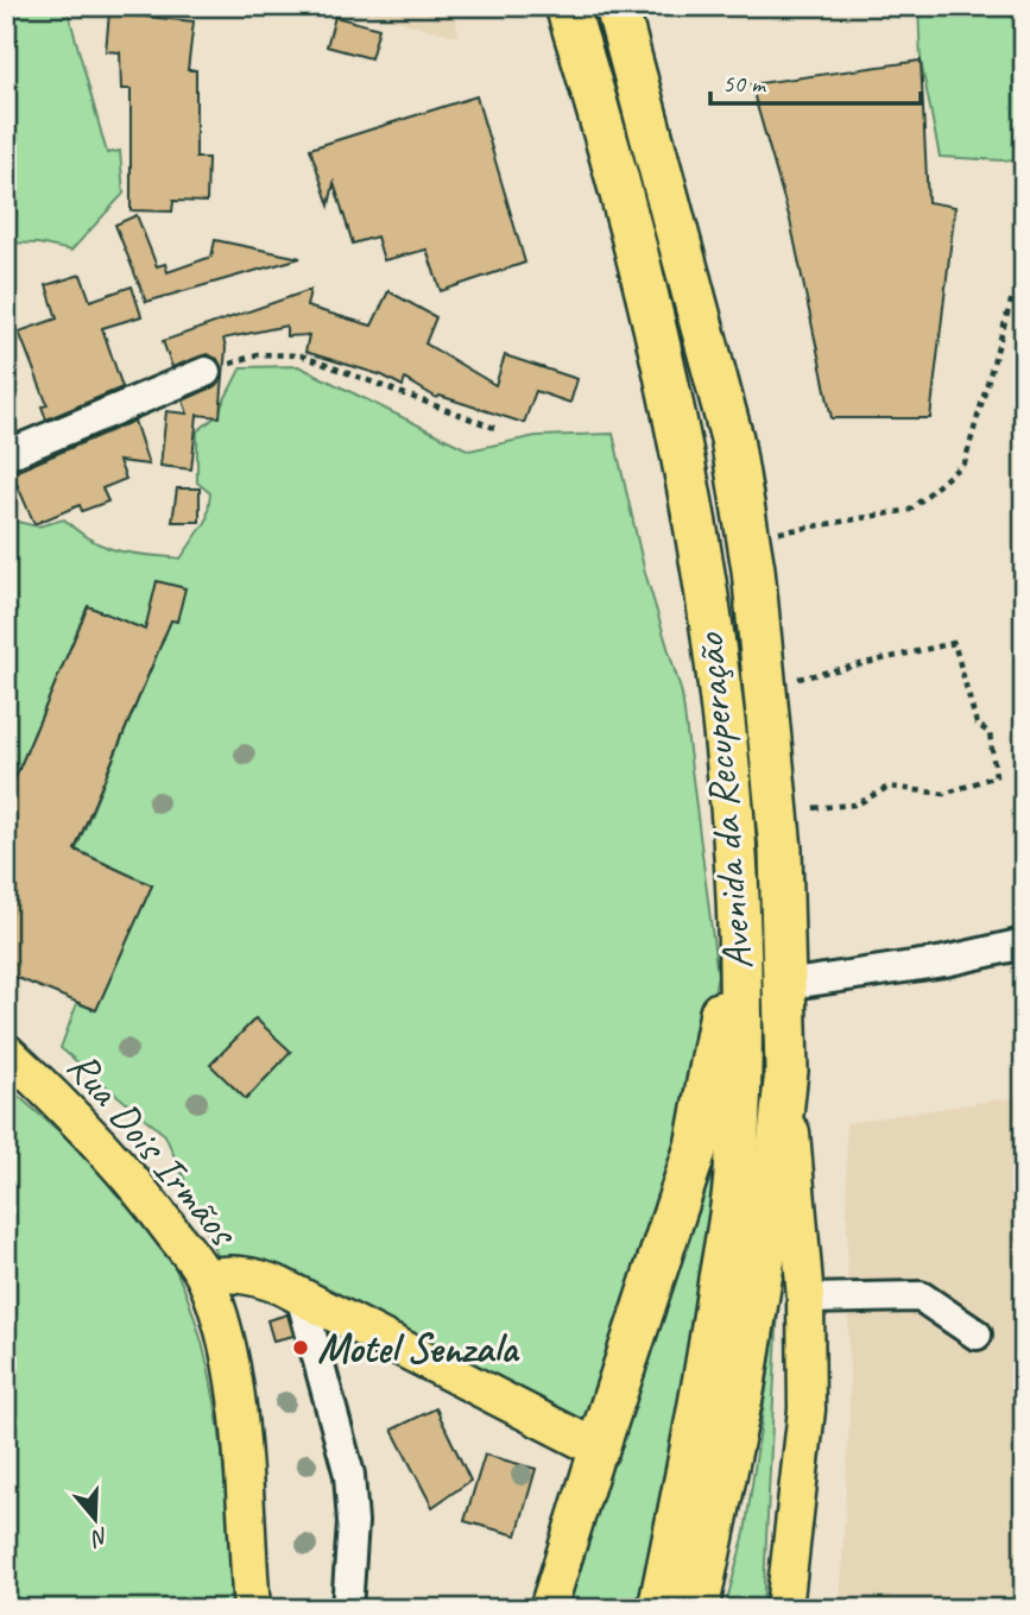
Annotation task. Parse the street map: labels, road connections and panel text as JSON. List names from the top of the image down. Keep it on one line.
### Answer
{"streets":{"highway":["Avenida da Recuperação"],"main road":["Rua Dois Irmãos"]},"places":["Motel Senzala"],"scale_bar":"50 m","north":"bottom"}
